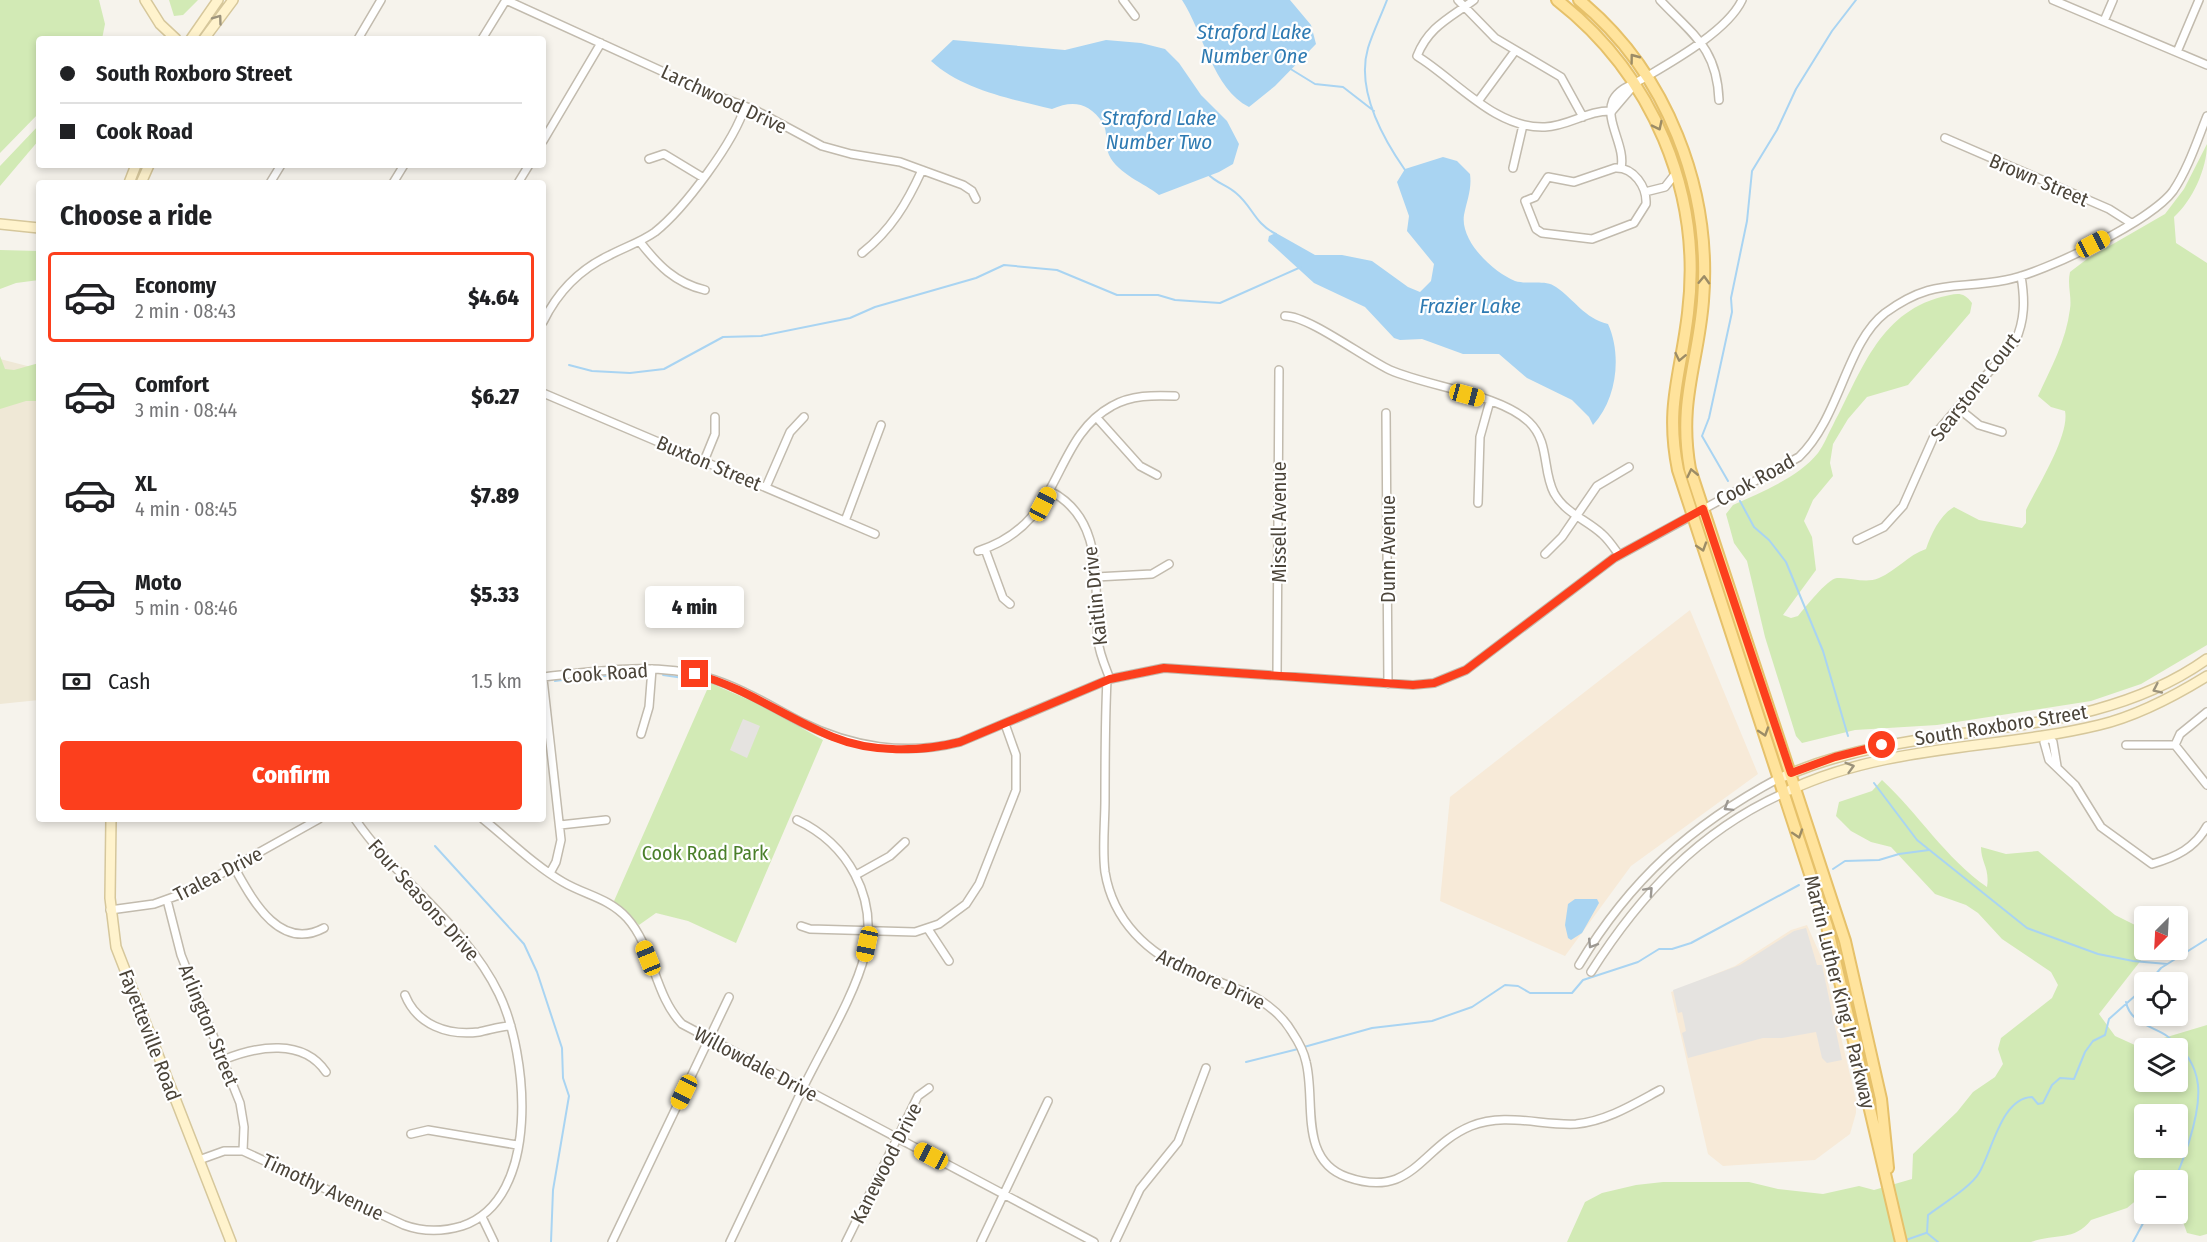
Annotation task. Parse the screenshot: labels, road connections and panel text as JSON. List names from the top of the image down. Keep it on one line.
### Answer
{"streets":{"main road":["Martin Luther King Jr Parkway"],"street":["Larchwood Drive","Brown Street","Searstone Court","Buxton Street","Cook Road","Missell Avenue","Dunn Avenue","Kaitlin Drive","South Roxboro Street","Tralea Drive","Four Seasons Drive","Ardmore Drive","Arlington Street","Fayetteville Road","Willowdale Drive","Kanewood Drive","Timothy Avenue"]},"crossings":[["Brown Street","Cook Road"],["Searstone Court","Cook Road"],["Cook Road","Missell Avenue"],["Cook Road","Dunn Avenue"],["Cook Road","Kaitlin Drive"],["Cook Road","Ardmore Drive"],["Cook Road","Martin Luther King Jr Parkway"],["Kaitlin Drive","Ardmore Drive"],["South Roxboro Street","Martin Luther King Jr Parkway"],["Tralea Drive","Arlington Street"],["Tralea Drive","Fayetteville Road"],["Four Seasons Drive","Timothy Avenue"],["Arlington Street","Timothy Avenue"],["Fayetteville Road","Timothy Avenue"],["Willowdale Drive","Kanewood Drive"]],"water":["Straford Lake Number One","Straford Lake Number Two","Frazier Lake"],"parks":["Cook Road Park"],"north":"bottom left","page":{"banner":["South Roxboro Street","Cook Road"],"heading":"Choose a ride","list":[{"name":"Economy","note":"2 min · 08:43","value":"$4.64"},{"name":"Comfort","note":"3 min · 08:44","value":"$6.27"},{"name":"XL","note":"4 min · 08:45","value":"$7.89"},{"name":"Moto","note":"5 min · 08:46","value":"$5.33"}],"bubble":"4 min","pay":["Cash","1.5 km"],"buttons":"Confirm","map_buttons":["+","−"]}}
